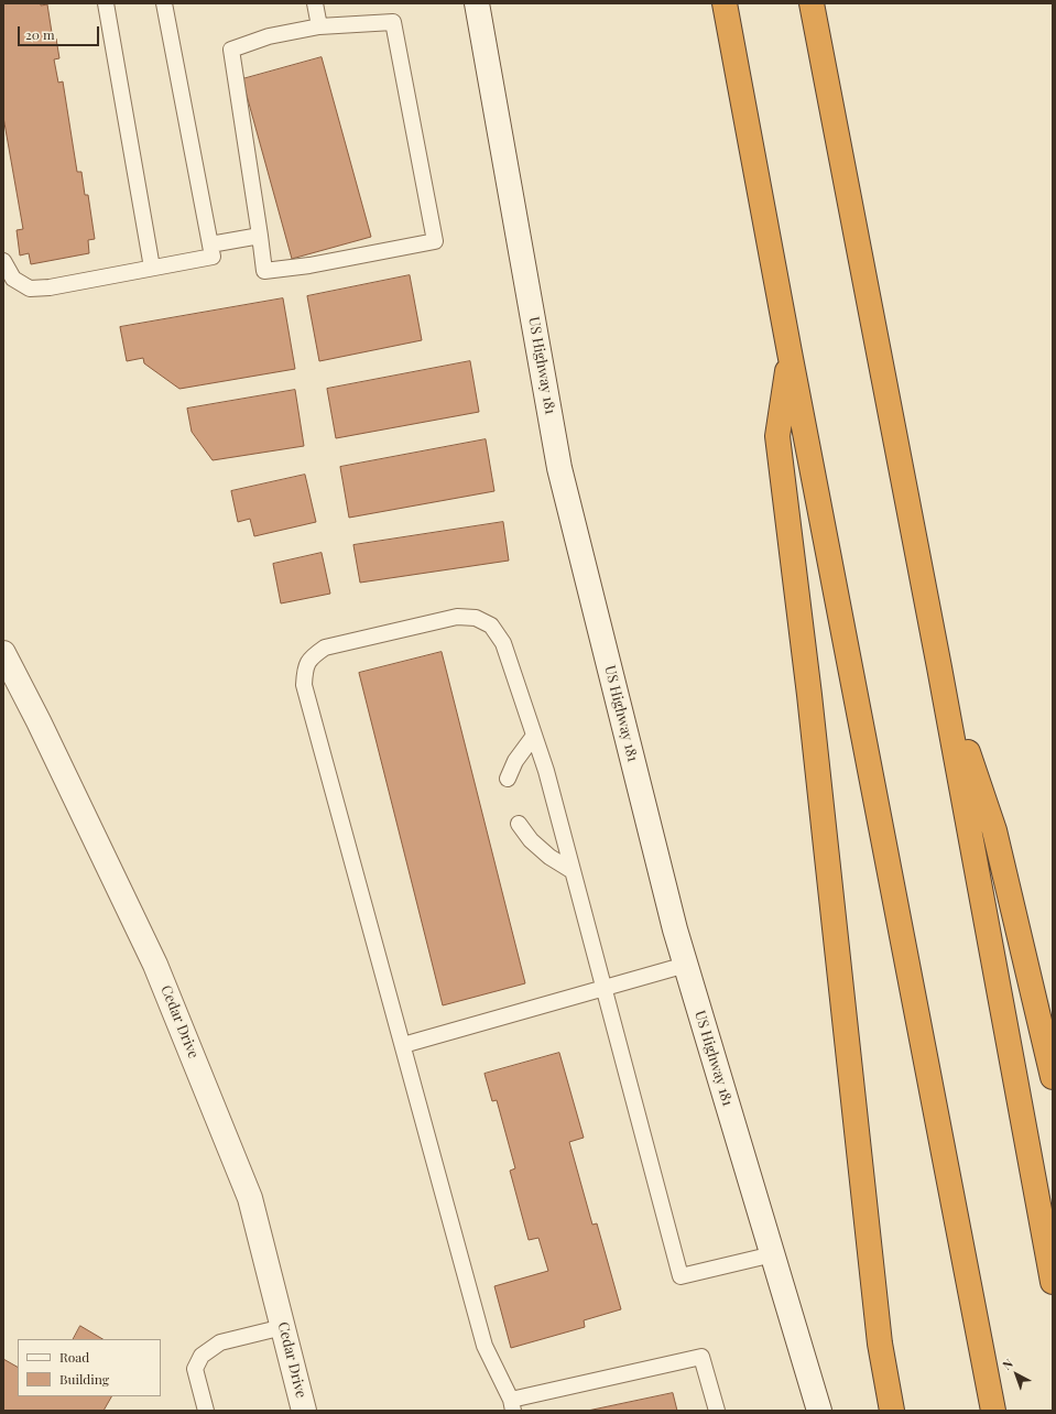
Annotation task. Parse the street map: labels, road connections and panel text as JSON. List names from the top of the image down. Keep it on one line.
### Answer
{"streets":{"main road":["US Highway 181","Cedar Drive"]},"legend":["Road","Building"],"scale_bar":"20 m","north":"top left"}
